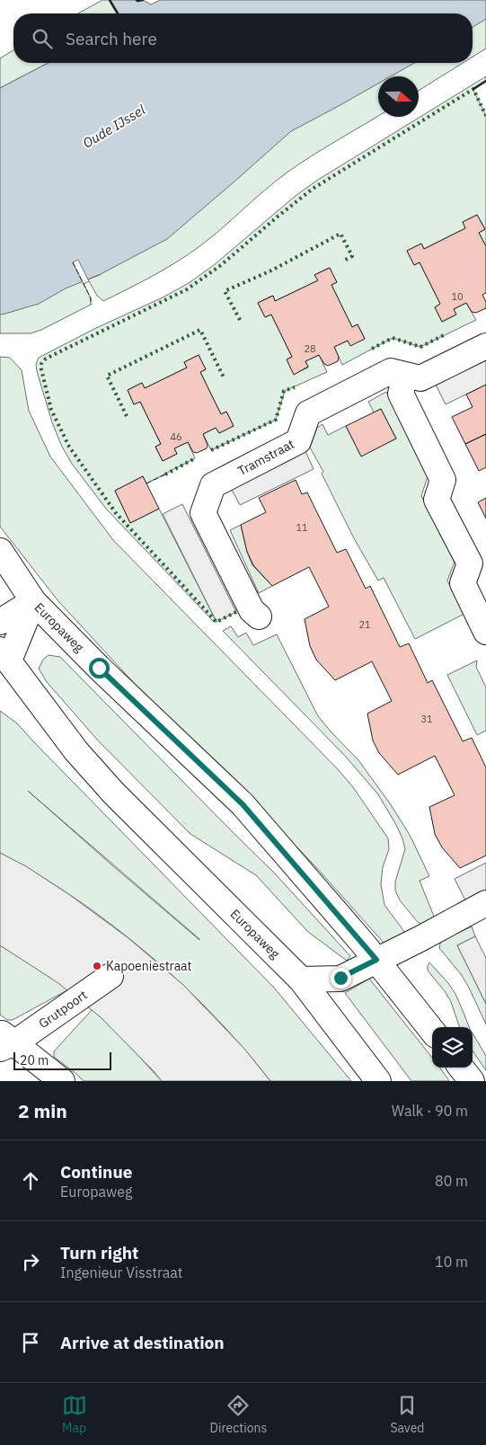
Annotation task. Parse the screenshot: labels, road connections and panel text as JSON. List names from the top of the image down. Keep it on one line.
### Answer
{"streets":{"street":["Tramstraat","Europaweg","Grutpoort"]},"water":["Oude IJssel"],"places":["Kapoeniestraat"],"house_numbers":["10","28","46","11","21","31"],"scale_bar":"20 m","north":"right","page":{"search":"Search here","scale":"20 m","heading":["2 min","Walk · 90 m"],"list":[["Continue","Europaweg","80 m"],["Turn right","Ingenieur Visstraat","10 m"],"Arrive at destination"],"nav":["Map","Directions","Saved"]}}
